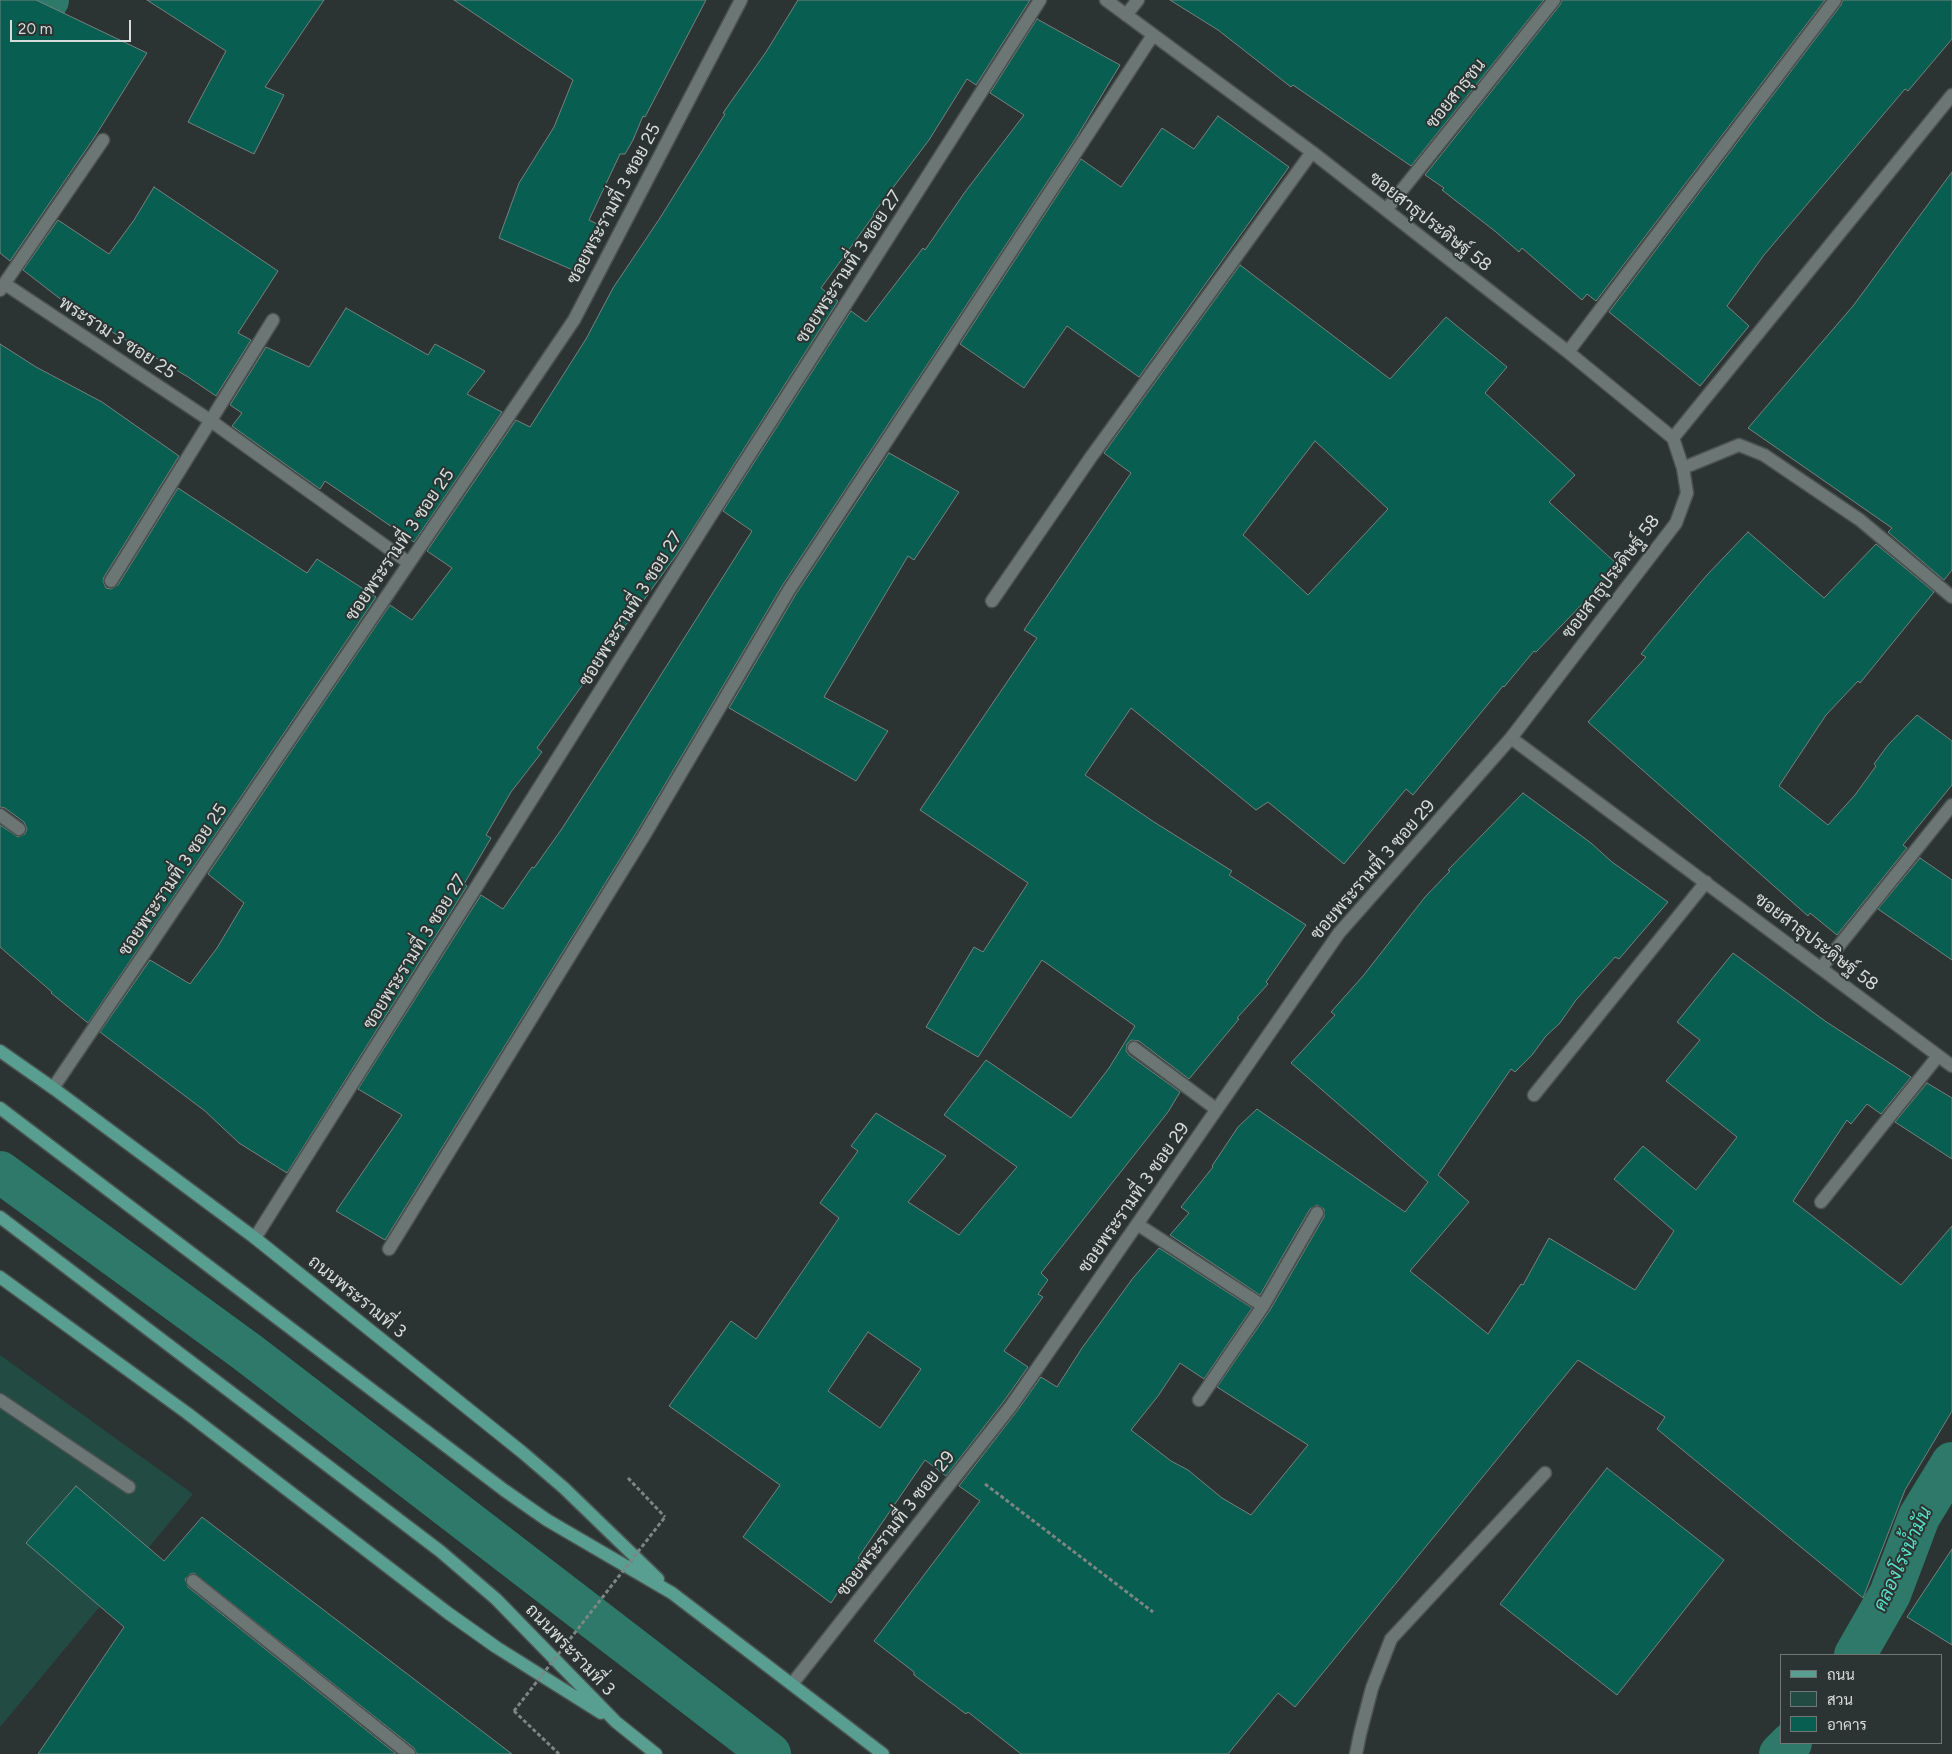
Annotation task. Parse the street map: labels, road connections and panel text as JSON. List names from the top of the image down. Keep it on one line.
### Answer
{"streets":{"main road":["ถนนพระรามที่ 3"],"street":["ซอยสาธุชน","ซอยพระรามที่ 3 ซอย 25","ซอยสาธุประดิษฐ์ 58","ซอยพระรามที่ 3 ซอย 27","พระราม 3 ซอย 25","ซอยพระรามที่ 3 ซอย 29"]},"crossings":[["ซอยสาธุชน","ซอยสาธุประดิษฐ์ 58"],["ซอยพระรามที่ 3 ซอย 25","พระราม 3 ซอย 25"],["ซอยพระรามที่ 3 ซอย 25","ถนนพระรามที่ 3"],["ซอยสาธุประดิษฐ์ 58","ซอยพระรามที่ 3 ซอย 29"],["ซอยพระรามที่ 3 ซอย 27","ถนนพระรามที่ 3"],["ซอยพระรามที่ 3 ซอย 29","ถนนพระรามที่ 3"]],"water":["คลองโรงน้ำมัน"],"legend":["ถนน","สวน","อาคาร"],"scale_bar":"20 m"}
